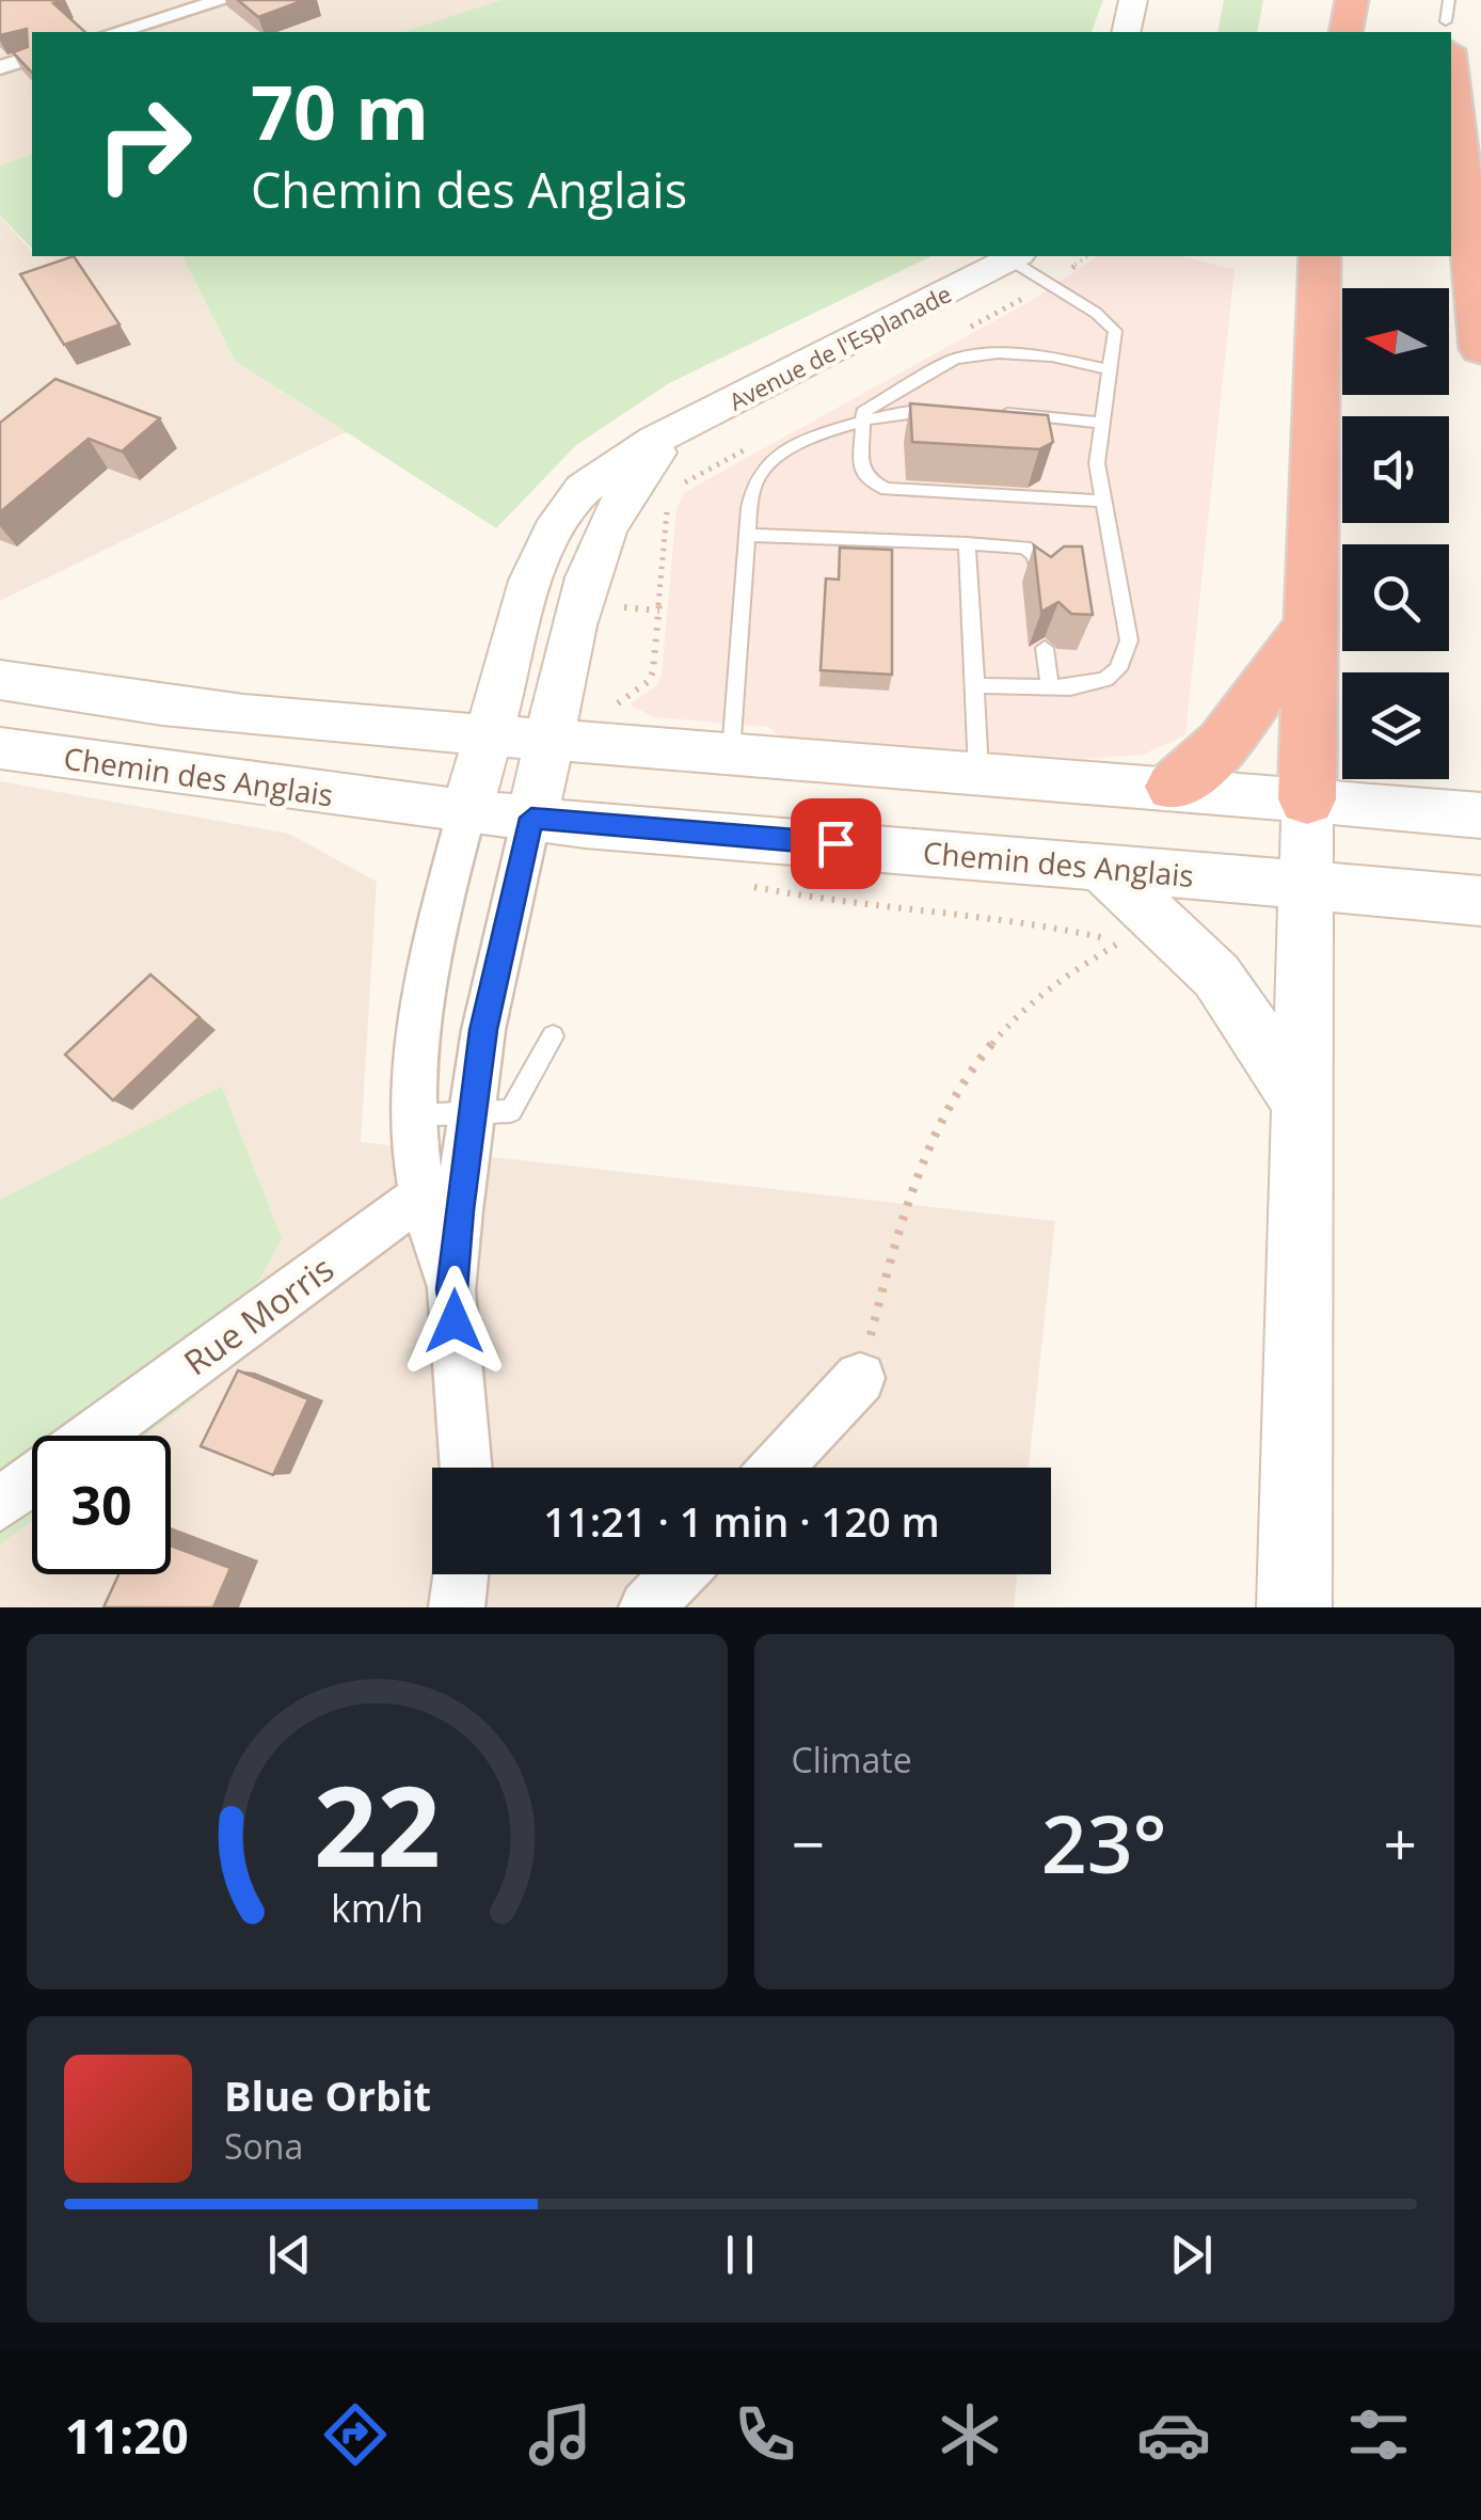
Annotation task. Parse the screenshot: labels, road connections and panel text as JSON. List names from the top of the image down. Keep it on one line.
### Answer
{"streets":{"street":["Avenue de l'Esplanade","Chemin des Anglais","Rue Morris"]},"crossings":[["Avenue de l'Esplanade","Chemin des Anglais"]],"north":"left","page":{"turn":["70 m","Chemin des Anglais"],"limit":"30","trip":"11:21 · 1 min · 120 m","tile":"Climate","heat":["−","23°","+"],"song":["Blue Orbit","Sona"],"tabs":"11:20","gauge":["22","km/h"]}}
